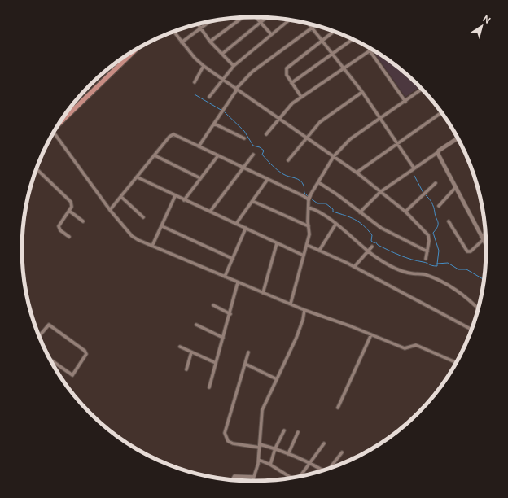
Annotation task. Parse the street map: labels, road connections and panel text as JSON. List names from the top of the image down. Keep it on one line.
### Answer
{"north":"top right"}
